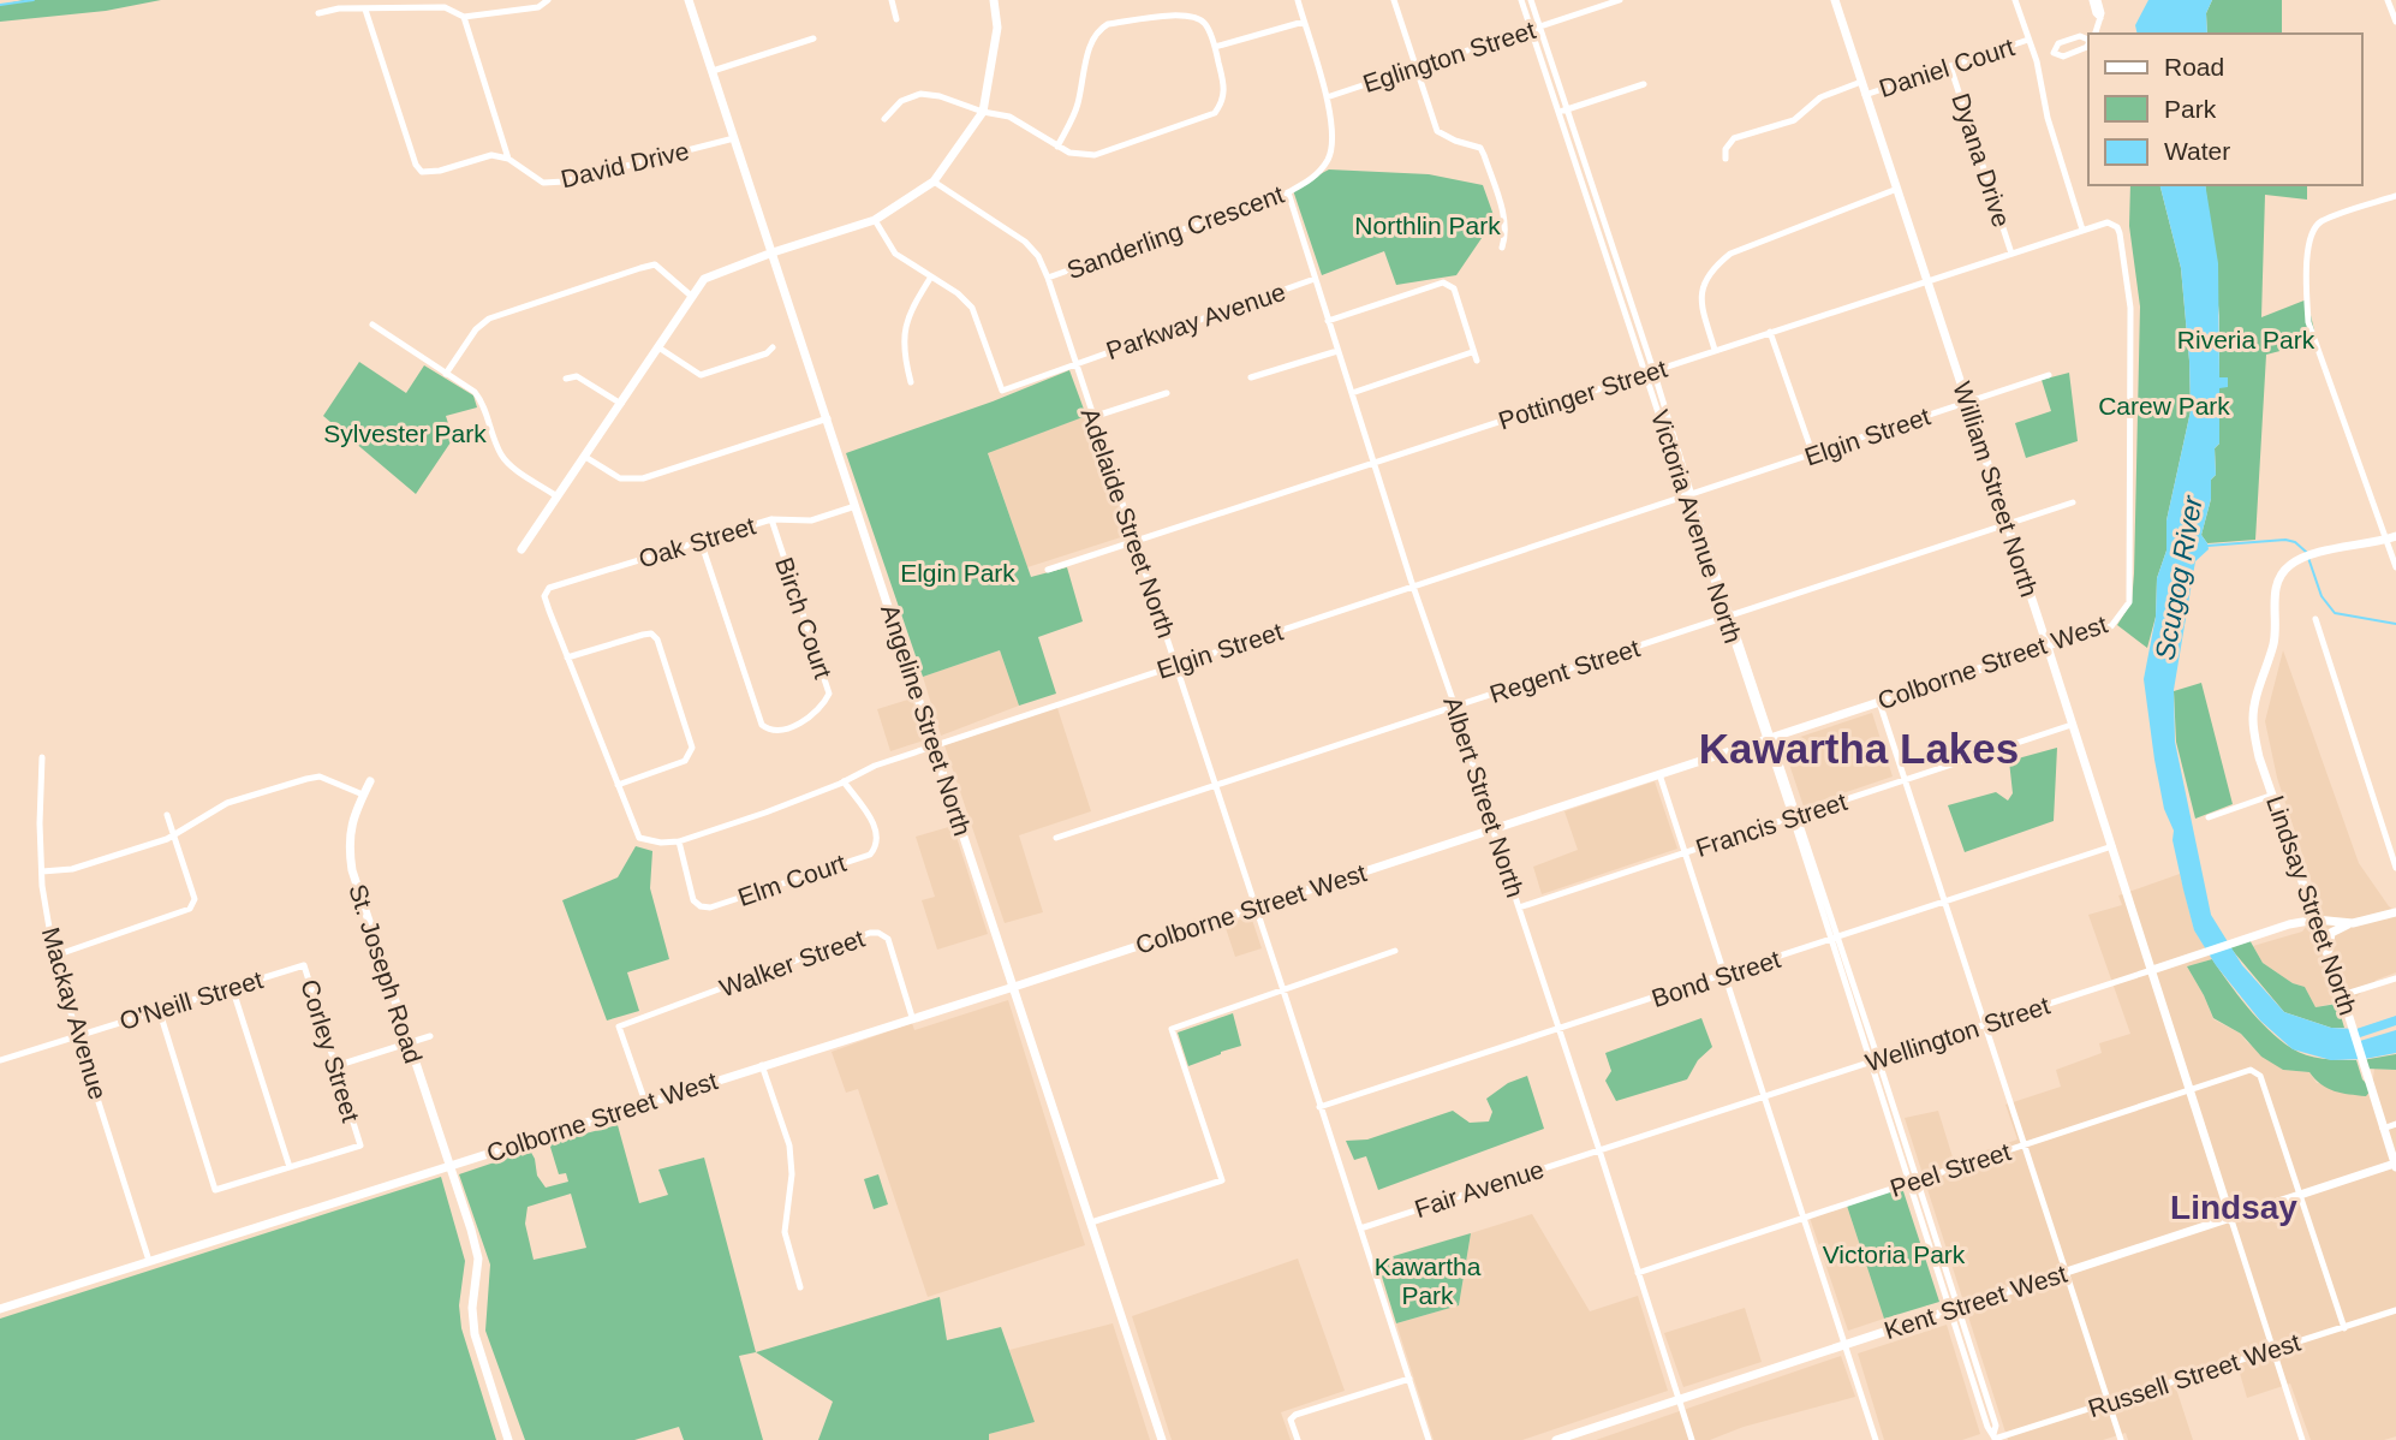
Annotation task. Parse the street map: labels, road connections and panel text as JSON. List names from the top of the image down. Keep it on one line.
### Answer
{"streets":{"main road":["William Street North","Colborne Street West","Angeline Street North","Lindsay Street North","St. Joseph Road","Wellington Street","Kent Street West"],"street":["Eglington Street","Daniel Court","Dyana Drive","David Drive","Sanderling Crescent","Parkway Avenue","Pottinger Street","Elgin Street","Adelaide Street North","Victoria Avenue North","Oak Street","Birch Court","Regent Street","Albert Street North","Francis Street","Elm Court","Walker Street","Bond Street","O'Neill Street","Mackay Avenue","Corley Street","Peel Street","Fair Avenue","Russell Street West"]},"crossings":[["Eglington Street","Sanderling Crescent"],["Eglington Street","Victoria Avenue North"],["Daniel Court","Dyana Drive"],["Daniel Court","William Street North"],["Dyana Drive","Pottinger Street"],["David Drive","Angeline Street North"],["Sanderling Crescent","Adelaide Street North"],["Sanderling Crescent","Albert Street North"],["Parkway Avenue","Adelaide Street North"],["Parkway Avenue","Albert Street North"],["Pottinger Street","William Street North"],["Pottinger Street","Adelaide Street North"],["Pottinger Street","Victoria Avenue North"],["Pottinger Street","Colborne Street West"],["Pottinger Street","Albert Street North"],["Elgin Street","William Street North"],["Elgin Street","Adelaide Street North"],["Elgin Street","Victoria Avenue North"],["Elgin Street","Oak Street"],["Elgin Street","Angeline Street North"],["Elgin Street","Albert Street North"],["Elgin Street","Elm Court"],["William Street North","Colborne Street West"],["William Street North","Regent Street"],["William Street North","Francis Street"],["William Street North","Bond Street"],["William Street North","Wellington Street"],["William Street North","Peel Street"],["William Street North","Kent Street West"],["Adelaide Street North","Colborne Street West"],["Adelaide Street North","Regent Street"],["Adelaide Street North","Bond Street"],["Adelaide Street North","Fair Avenue"],["Victoria Avenue North","Colborne Street West"],["Victoria Avenue North","Regent Street"],["Victoria Avenue North","Francis Street"],["Victoria Avenue North","Bond Street"],["Victoria Avenue North","Wellington Street"],["Victoria Avenue North","Peel Street"],["Victoria Avenue North","Kent Street West"],["Victoria Avenue North","Russell Street West"],["Oak Street","Birch Court"],["Oak Street","Angeline Street North"],["Colborne Street West","Angeline Street North"],["Colborne Street West","Albert Street North"],["Colborne Street West","Walker Street"],["Colborne Street West","St. Joseph Road"],["Colborne Street West","Mackay Avenue"],["Regent Street","Albert Street North"],["Albert Street North","Francis Street"],["Albert Street North","Bond Street"],["Albert Street North","Wellington Street"],["Albert Street North","Peel Street"],["Albert Street North","Fair Avenue"],["Albert Street North","Kent Street West"],["Lindsay Street North","Wellington Street"],["Lindsay Street North","Kent Street West"],["O'Neill Street","Mackay Avenue"],["O'Neill Street","Corley Street"],["Wellington Street","Fair Avenue"],["Peel Street","Kent Street West"]],"districts":["Kawartha Lakes","Lindsay"],"water":["Scugog River"],"parks":["Northlin Park","Riveria Park","Carew Park","Sylvester Park","Elgin Park","Victoria Park","Kawartha Park"],"legend":["Road","Park","Water"]}
